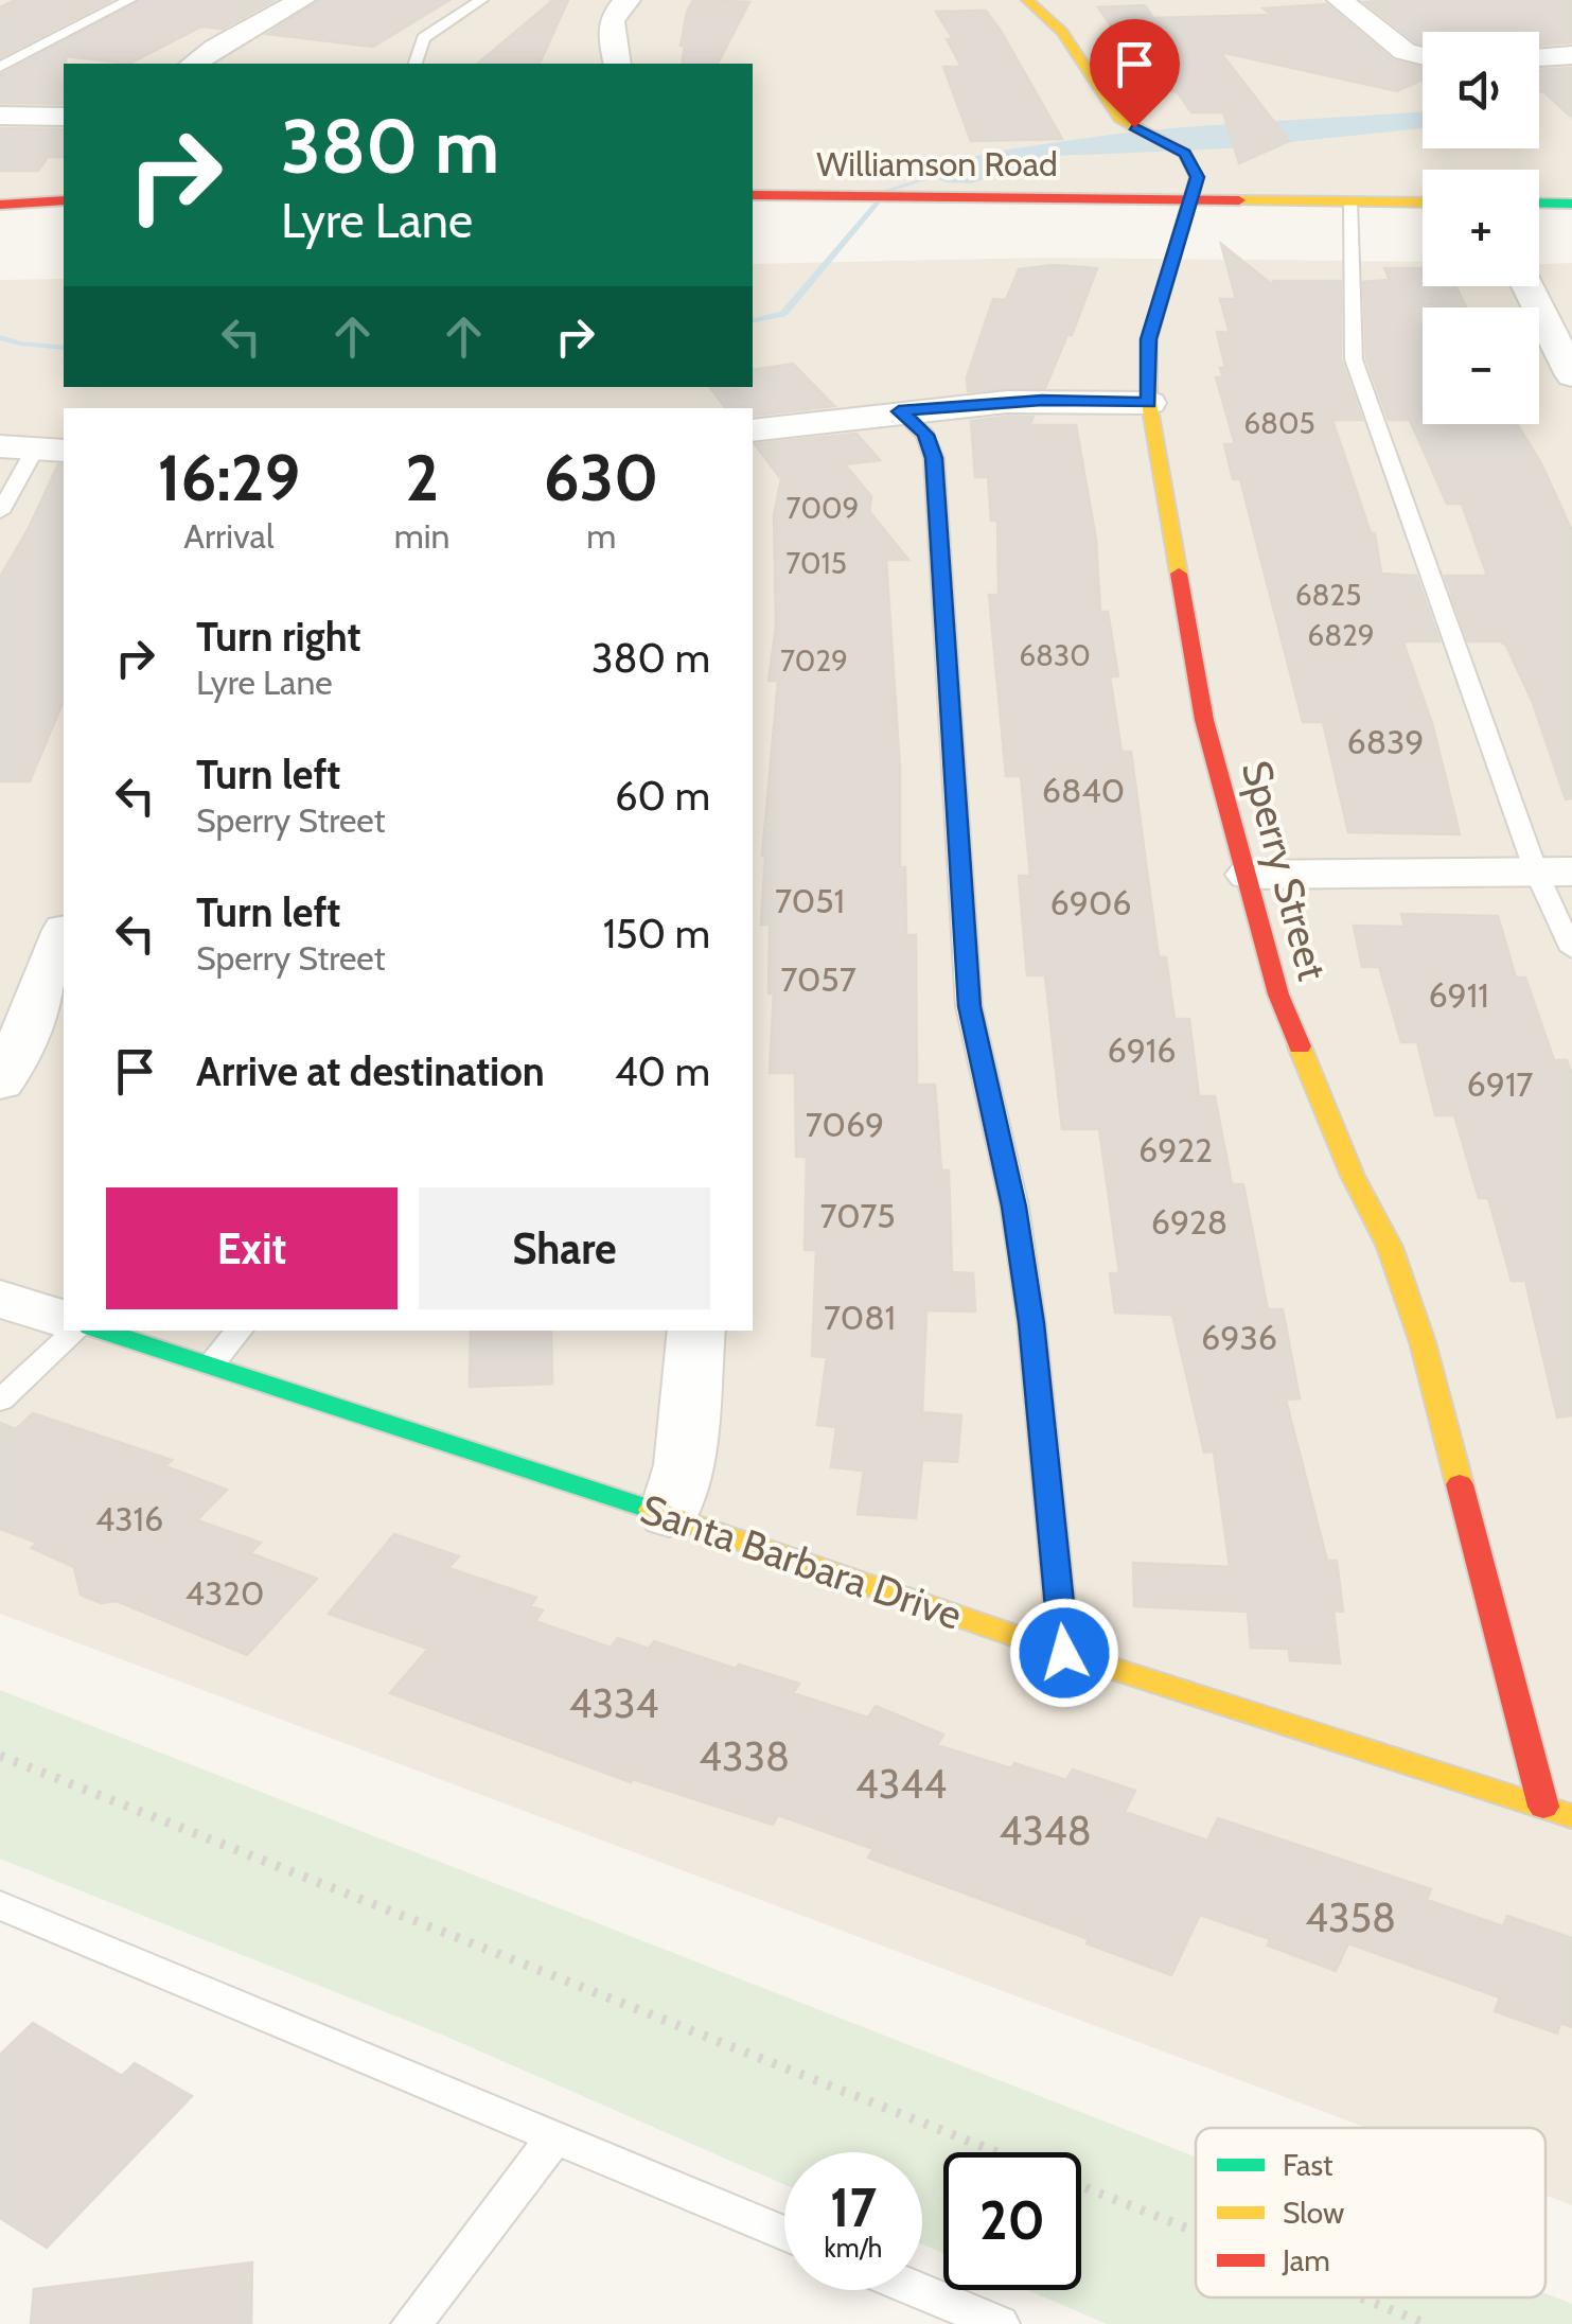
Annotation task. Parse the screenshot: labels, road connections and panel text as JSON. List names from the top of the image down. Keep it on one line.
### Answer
{"streets":{"street":["Williamson Road","Sperry Street","Santa Barbara Drive"]},"crossings":[["Williamson Road","Sperry Street"],["Sperry Street","Santa Barbara Drive"]],"house_numbers":["6805","7009","7015","6825","6829","6830","7029","6839","6840","7051","6906","7057","6911","6916","6917","7069","6922","7075","6928","7081","6936","4316","4320","4334","4338","4344","4348","4358"],"legend":["Fast","Slow","Jam"],"page":{"map_buttons":["+","−"],"turn":["380 m","Lyre Lane"],"eta":["16:29","Arrival","2","min","630","m"],"list":[{"name":"Turn right","note":"Lyre Lane","value":"380 m"},{"name":"Turn left","note":"Sperry Street","value":"60 m"},{"name":"Turn left","note":"Sperry Street","value":"150 m"},{"name":"Arrive at destination","value":"40 m"}],"buttons":["Exit","Share"],"speed":"17 km/h","limit":"20"}}
